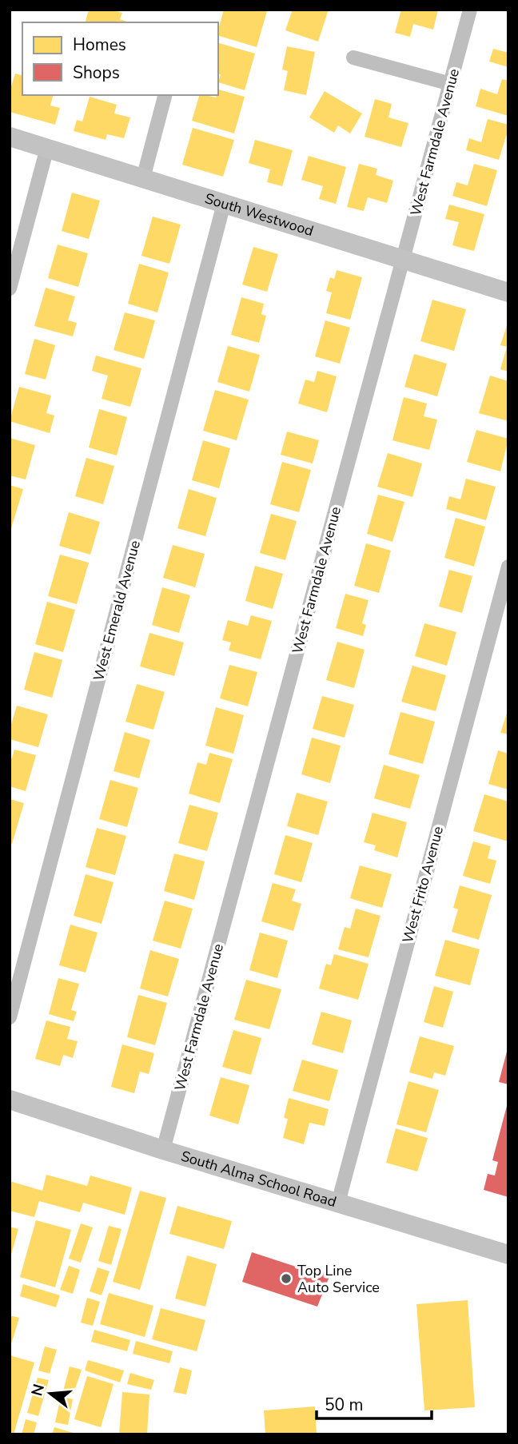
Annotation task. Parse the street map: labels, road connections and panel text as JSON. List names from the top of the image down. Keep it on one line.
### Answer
{"streets":{"street":["West Farmdale Avenue","South Westwood","West Emerald Avenue","West Frito Avenue","South Alma School Road"]},"crossings":[["West Farmdale Avenue","South Westwood"],["West Farmdale Avenue","South Alma School Road"],["South Westwood","West Emerald Avenue"],["West Frito Avenue","South Alma School Road"]],"places":["Top Line Auto Service"],"legend":["Homes","Shops"],"scale_bar":"50 m","north":"left"}
